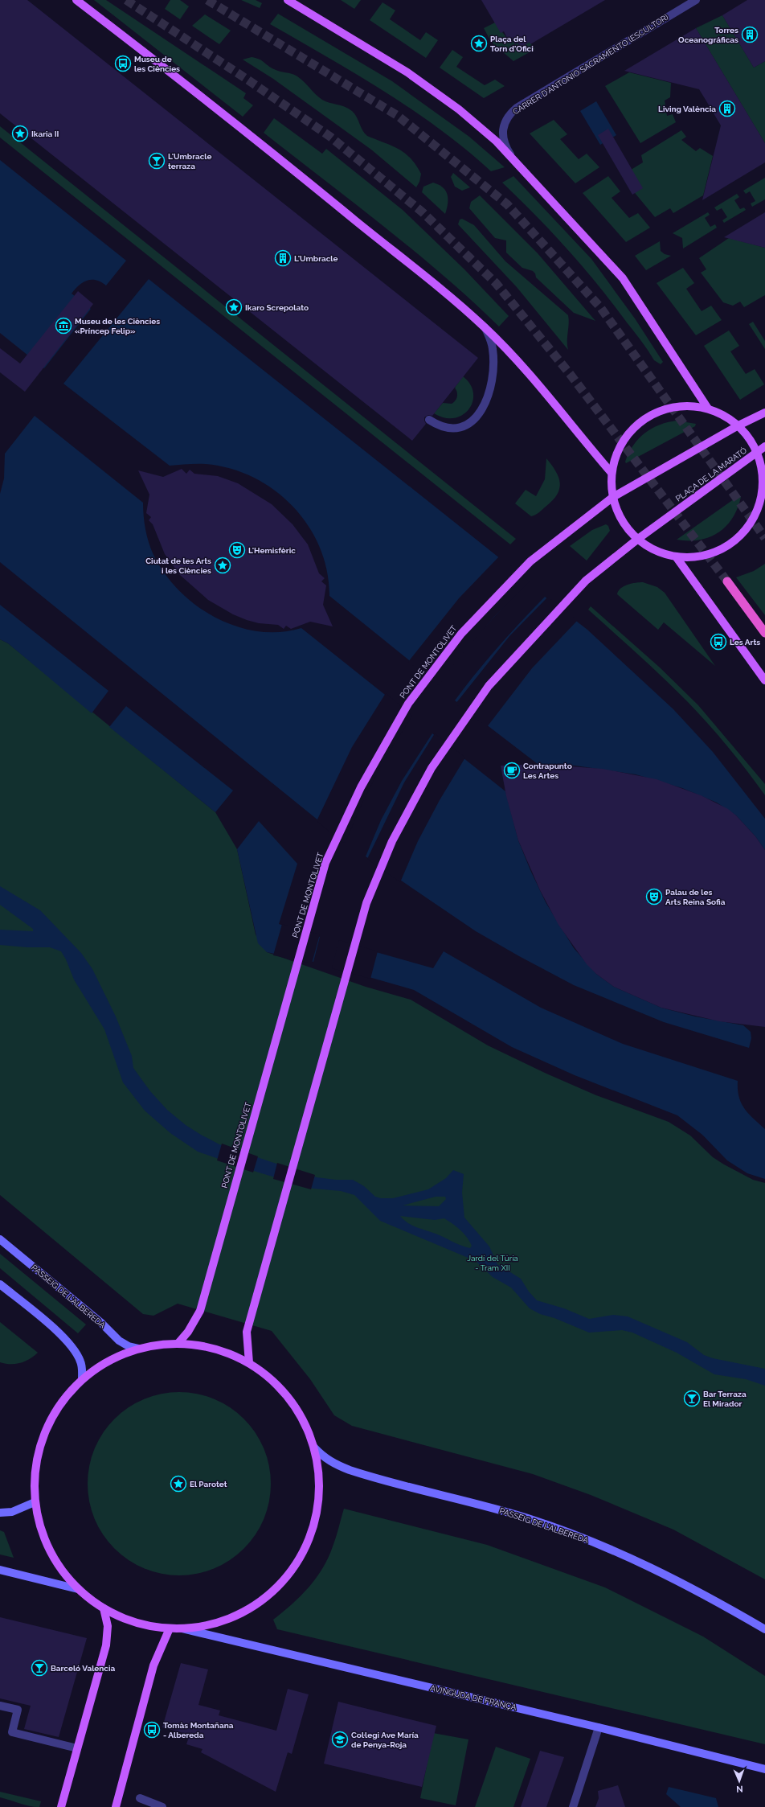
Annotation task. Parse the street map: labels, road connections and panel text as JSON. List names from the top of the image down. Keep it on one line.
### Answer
{"streets":{"main road":["PLAÇA DE LA MARATÓ","PONT DE MONTOLIVET","PASSEIG DE L'ALBEREDA","AVINGUDA DE FRANÇA"],"street":["CARRER D'ANTONIO SACRAMENTO (ESCULTOR)"]},"crossings":[["PLAÇA DE LA MARATÓ","PONT DE MONTOLIVET"]],"parks":["Jardí del Túria - Tram XII"],"places":{"building":["Torres Oceanográficas","Living València","L'Umbracle"],"place":["Plaça del Torn d'Ofici","Ikaria II","Ikaro Screpolato","Ciutat de les Arts i les Ciències","El Parotet"],"bus stop":["Museu de les Ciències","Les Arts","Tomàs Montañana - Albereda"],"bar":["L'Umbracle terraza","Bar Terraza El Mirador","Barceló Valencia"],"museum":["Museu de les Ciències «Príncep Felip»"],"theatre":["L'Hemisfèric","Palau de les Arts Reina Sofia"],"cafe":["Contrapunto Les Artes"],"school or university":["Col·legi Ave María de Penya-Roja"]},"north":"bottom"}
